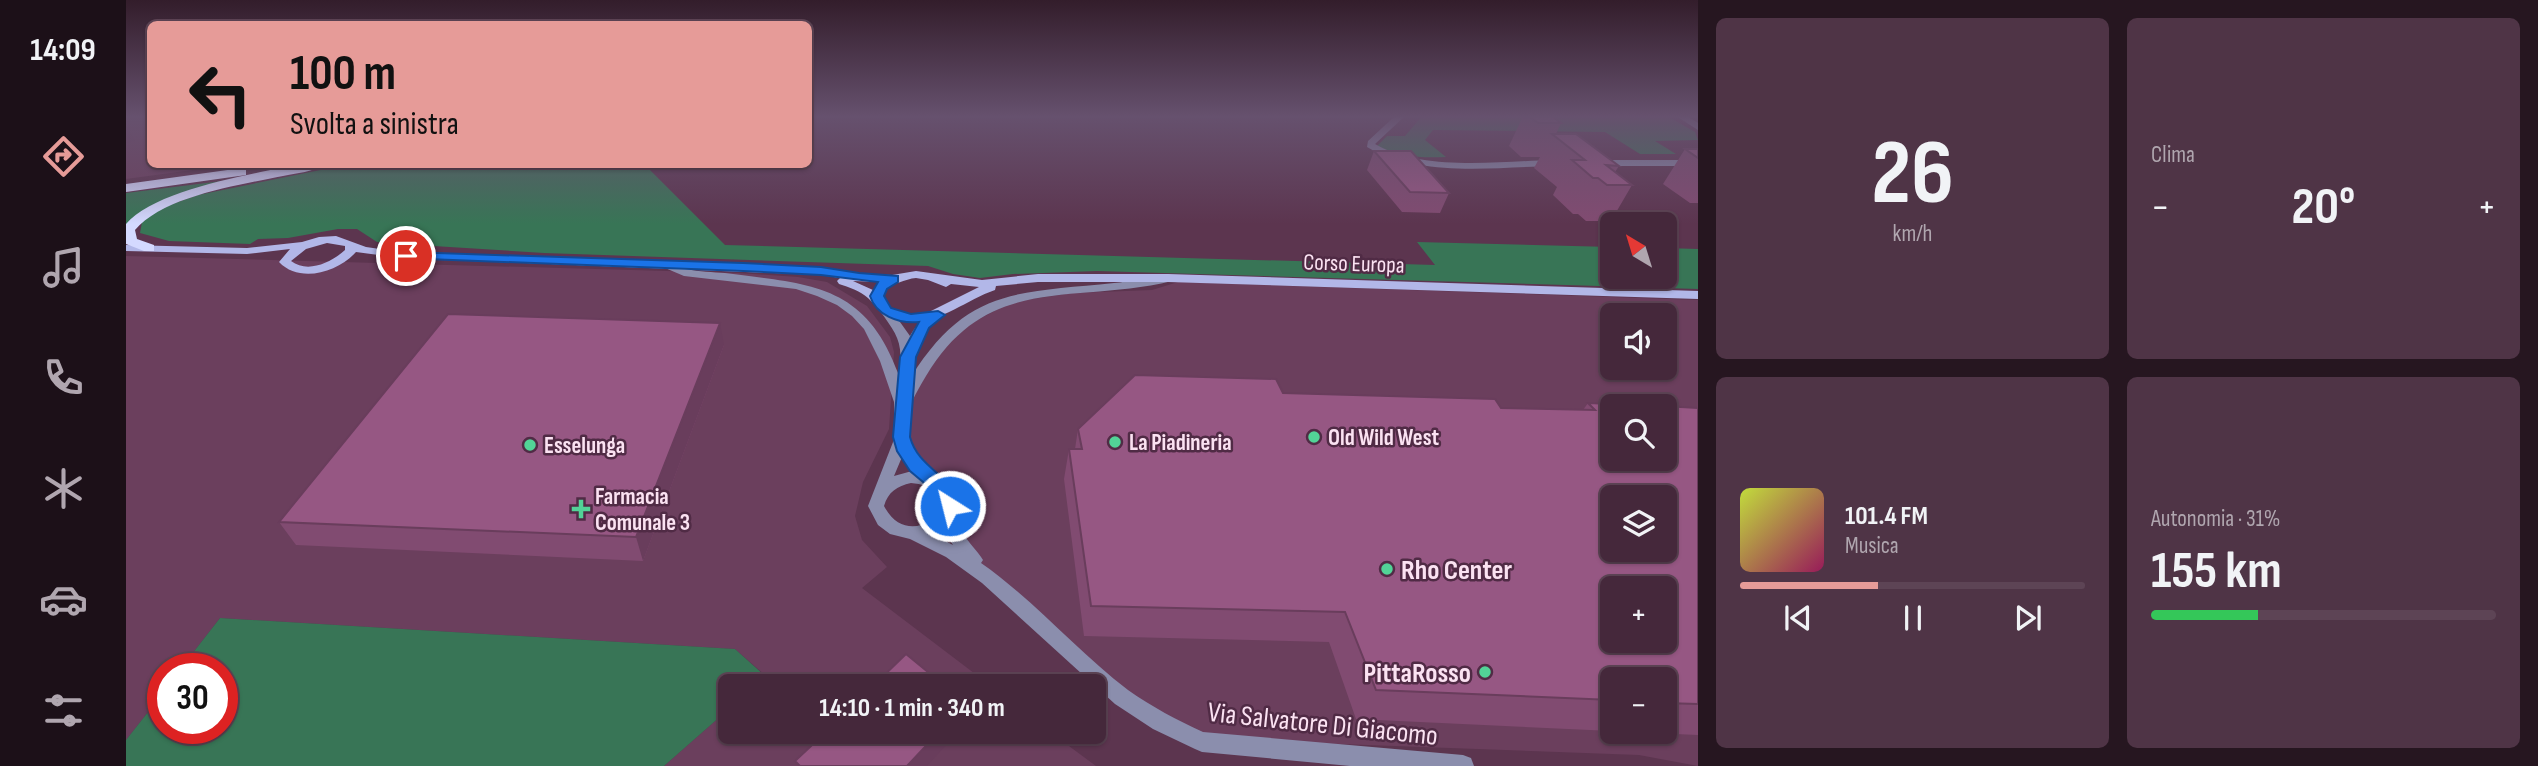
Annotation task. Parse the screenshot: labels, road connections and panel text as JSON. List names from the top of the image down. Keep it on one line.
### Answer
{"streets":{"main road":["Corso Europa"],"street":["Via Salvatore Di Giacomo"]},"places":{"other":["Old Wild West","La Piadineria","Esselunga","Rho Center","PittaRosso"],"health":["Farmacia Comunale 3"]},"north":"top left","page":{"tabs":"14:09","tile":[["26","km/h"],"Clima",["Autonomia · 31%","155 km"]],"turn":["100 m","Svolta a sinistra"],"heat":["−","20°","+"],"map_buttons":["+","−"],"song":["101.4 FM","Musica"],"limit":"30","trip":"14:10 · 1 min · 340 m"}}
